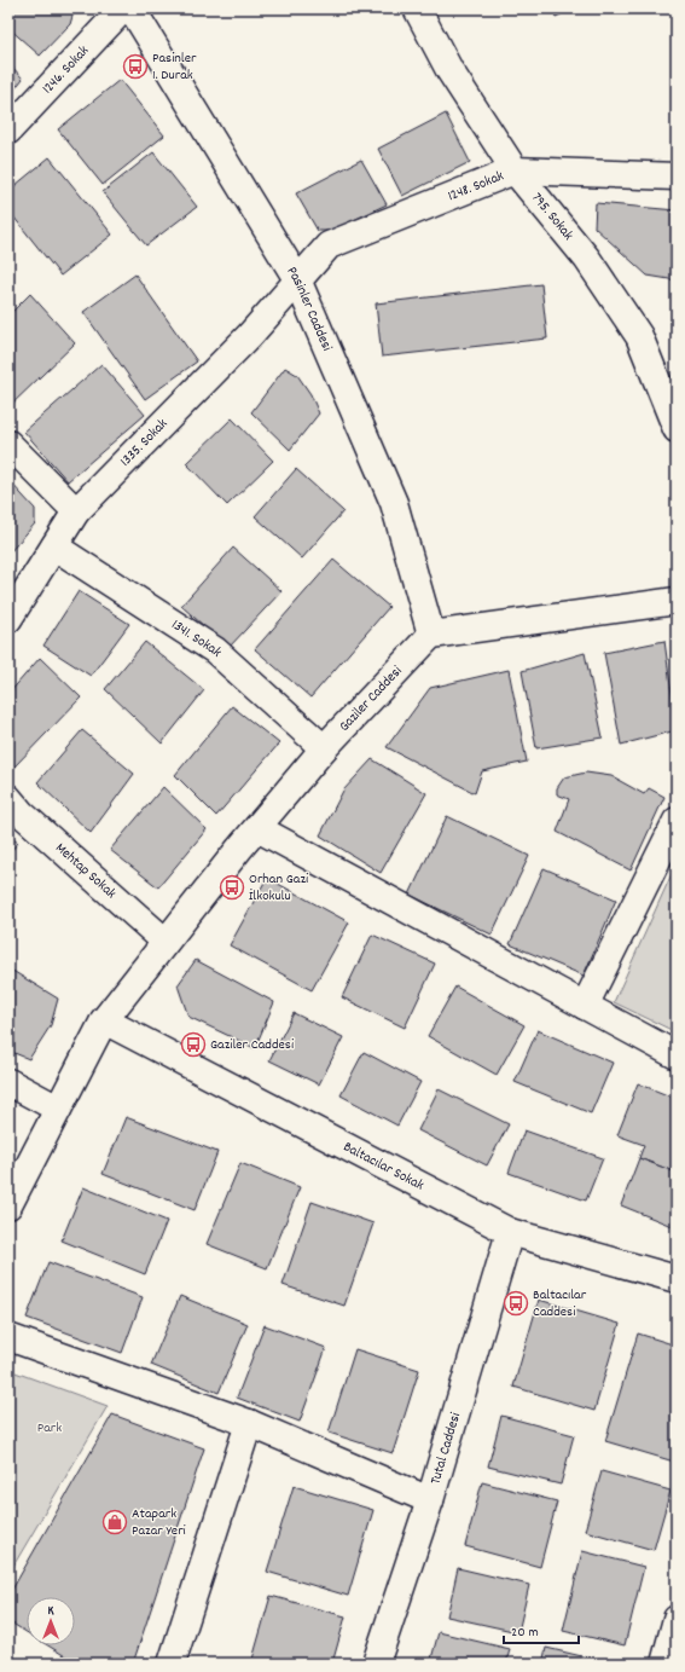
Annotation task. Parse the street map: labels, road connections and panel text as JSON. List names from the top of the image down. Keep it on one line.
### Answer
{"streets":{"street":["1246. Sokak","1248. Sokak","795. Sokak","Pasinler Caddesi","1335. Sokak","1341. Sokak","Gaziler Caddesi","Mehtap Sokak","Baltacılar Sokak","Tutal Caddesi"]},"crossings":[["1248. Sokak","795. Sokak"],["1248. Sokak","Pasinler Caddesi"],["1248. Sokak","1335. Sokak"],["Pasinler Caddesi","1335. Sokak"],["Pasinler Caddesi","Gaziler Caddesi"],["1335. Sokak","1341. Sokak"],["1341. Sokak","Gaziler Caddesi"],["Gaziler Caddesi","Mehtap Sokak"],["Gaziler Caddesi","Baltacılar Sokak"],["Baltacılar Sokak","Tutal Caddesi"]],"parks":["Park"],"places":{"bus stop":["Pasinler 1. Durak","Orhan Gazi İlkokulu","Gaziler Caddesi","Baltacılar Caddesi"],"shop":["Atapark Pazar Yeri"]},"scale_bar":"20 m","north":"top"}
